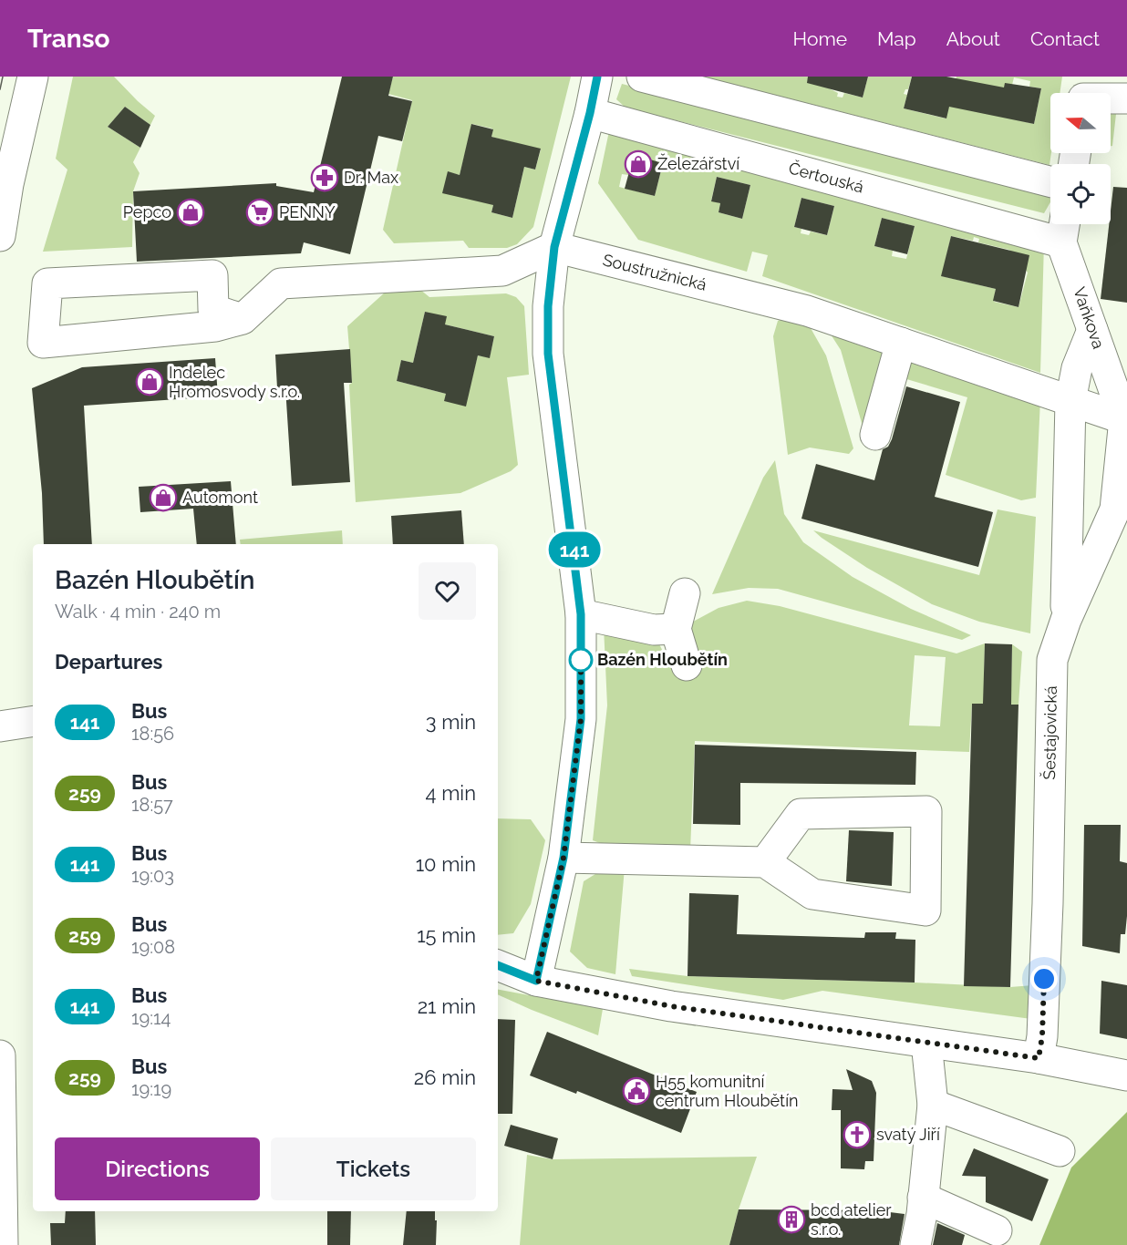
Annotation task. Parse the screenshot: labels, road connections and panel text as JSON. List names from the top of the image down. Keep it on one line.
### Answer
{"streets":{"street":["Čertouská","Soustružnická","Vaňkova","Šestajovická"]},"crossings":[["Čertouská","Vaňkova"],["Soustružnická","Vaňkova"],["Soustružnická","Šestajovická"],["Vaňkova","Šestajovická"]],"places":{"shop":["Železářství","Pepco","Indelec Hromosvody s.r.o.","Automont"],"pharmacy":["Dr. Max"],"supermarket":["PENNY"],"other":["Bazén Hloubětín"],"public building":["H55 komunitní centrum Hloubětín"],"church":["svatý Jiří"],"building":["bcd atelier s.r.o."]},"lines":["bus line 141"],"north":"left","page":{"header":"Transo","nav":["Home","Map","About","Contact"],"on_map":"141","heading":[["Bazén Hloubětín","Walk · 4 min · 240 m"],"Departures"],"list":[{"mark":"141","name":"Bus","note":"18:56","value":"3 min"},{"mark":"259","name":"Bus","note":"18:57","value":"4 min"},{"mark":"141","name":"Bus","note":"19:03","value":"10 min"},{"mark":"259","name":"Bus","note":"19:08","value":"15 min"},{"mark":"141","name":"Bus","note":"19:14","value":"21 min"},{"mark":"259","name":"Bus","note":"19:19","value":"26 min"}],"buttons":["Directions","Tickets"]}}
